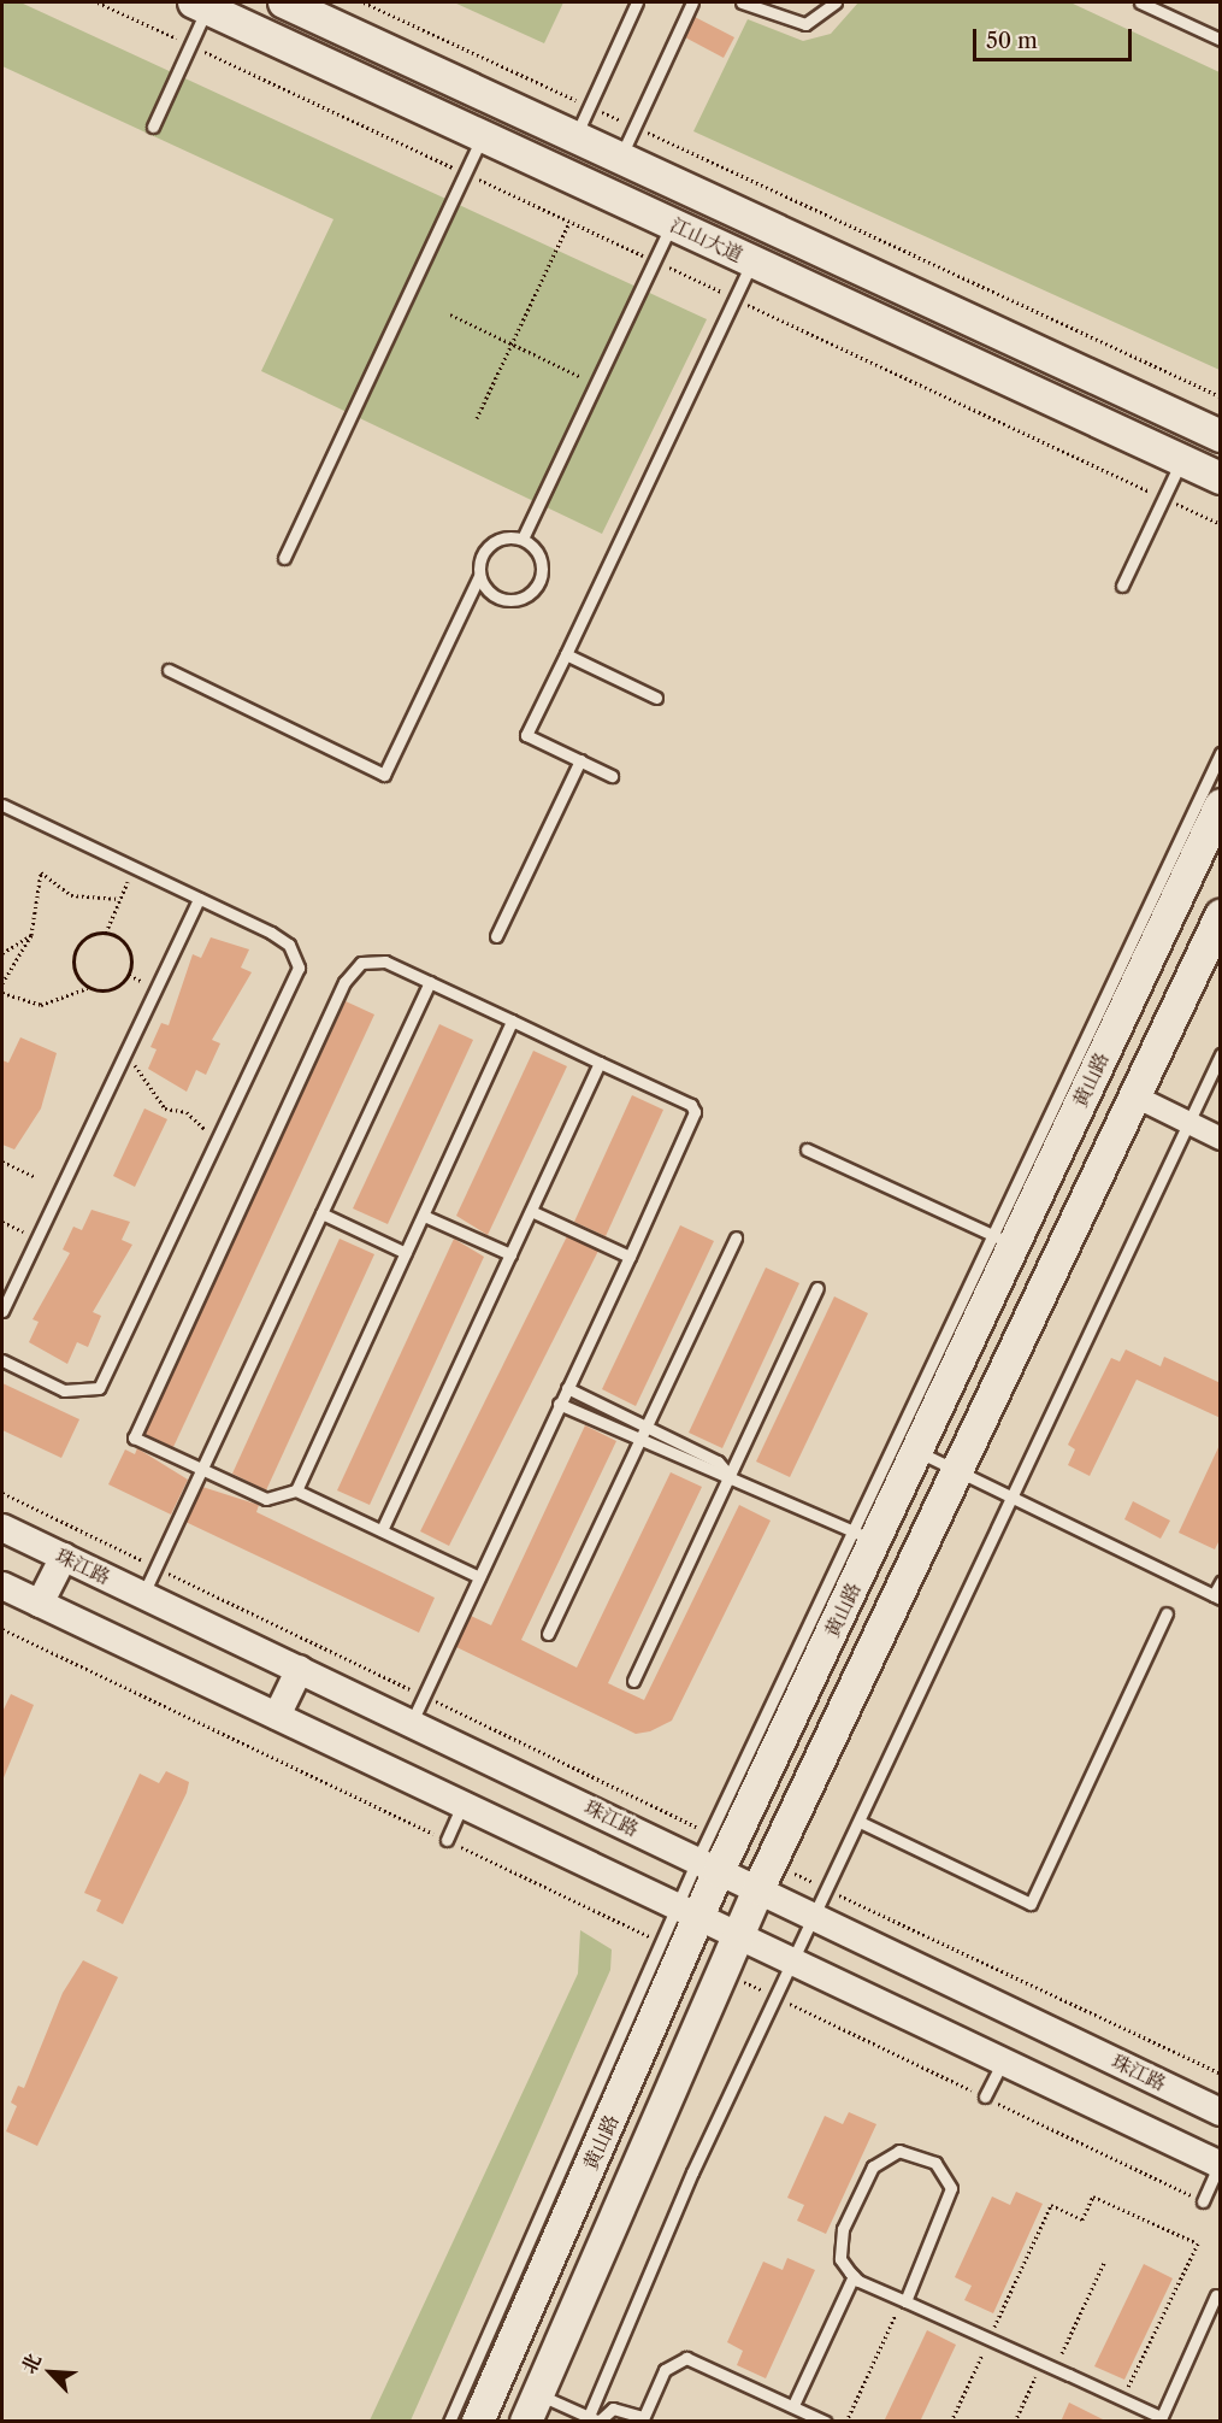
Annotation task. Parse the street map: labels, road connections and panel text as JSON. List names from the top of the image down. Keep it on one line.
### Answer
{"streets":{"main road":["江山大道","黄山路"],"street":["珠江路"]},"crossings":[["黄山路","珠江路"]],"scale_bar":"50 m","north":"top left"}
